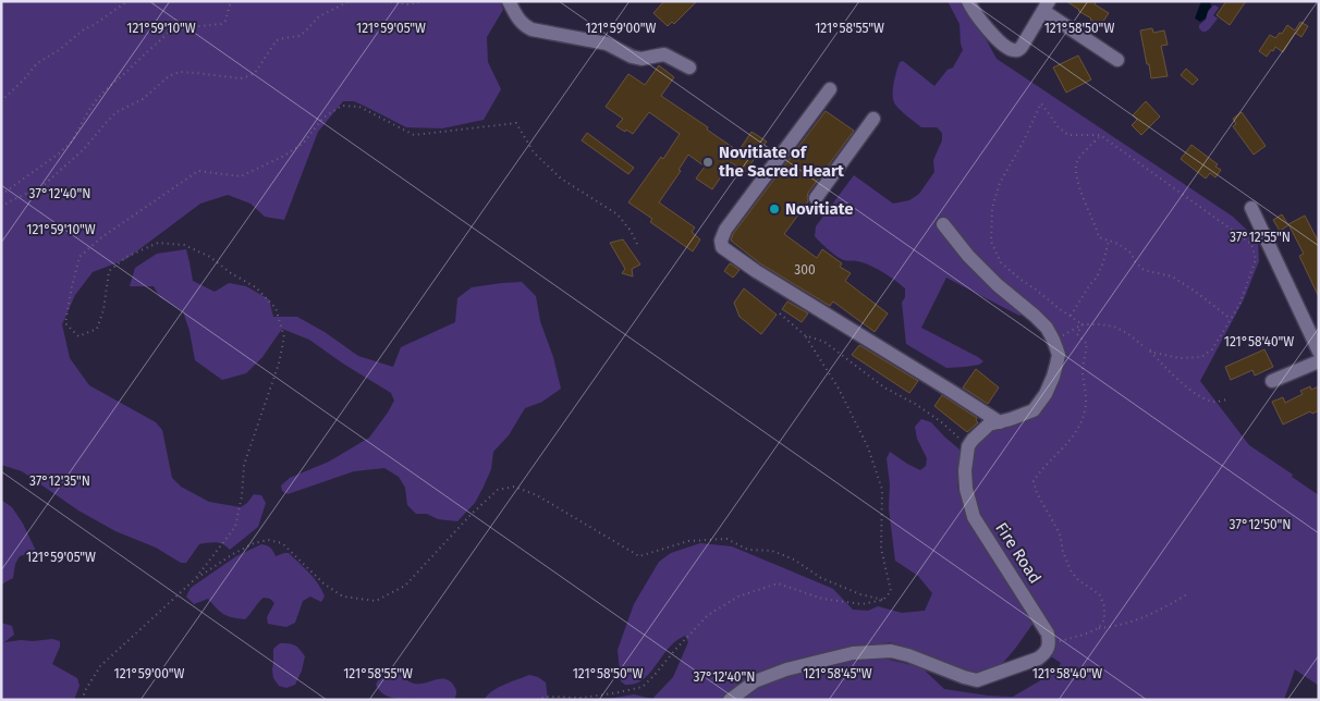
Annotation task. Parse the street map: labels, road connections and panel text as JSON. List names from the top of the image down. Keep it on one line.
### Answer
{"streets":{"street":["Fire Road"]},"places":["Novitiate of the Sacred Heart","Novitiate"],"house_numbers":["300"],"coordinates":["121°59'10\"W","121°59'05\"W","121°59'00\"W","121°58'55\"W","121°58'50\"W","37°12'40\"N","37°12'55\"N","121°58'40\"W","37°12'35\"N","37°12'50\"N","121°58'45\"W"]}
